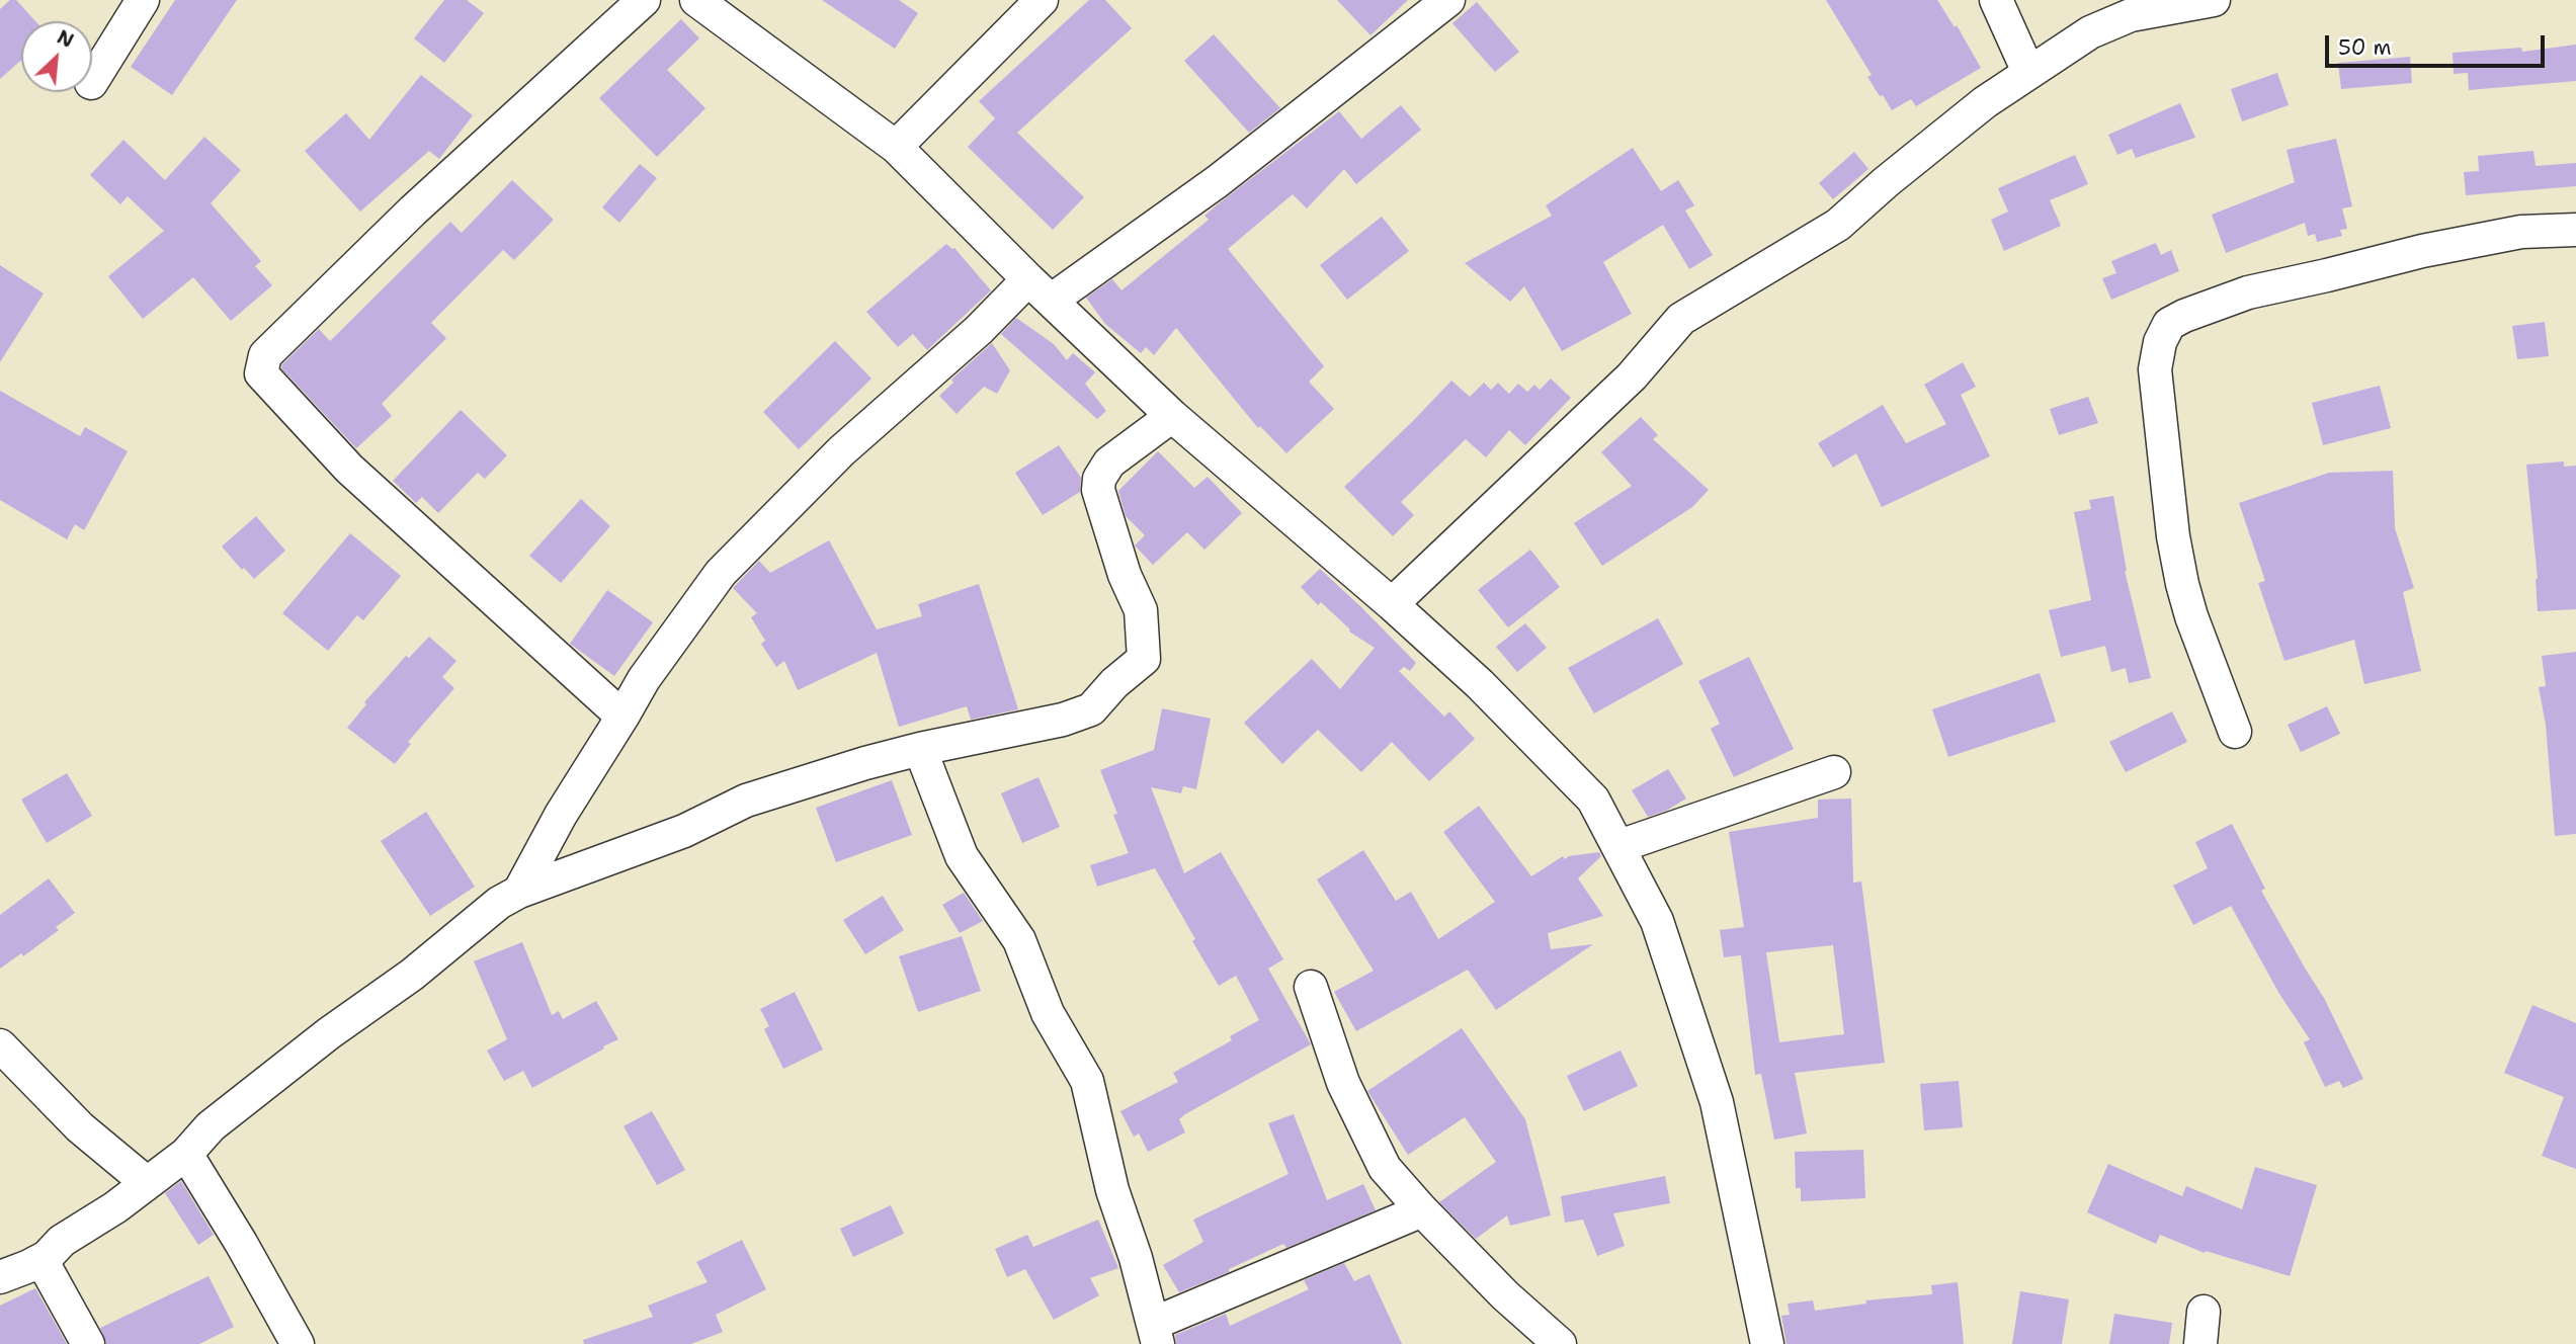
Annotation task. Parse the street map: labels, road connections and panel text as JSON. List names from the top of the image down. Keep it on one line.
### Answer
{"scale_bar":"50 m","north":"top right"}
